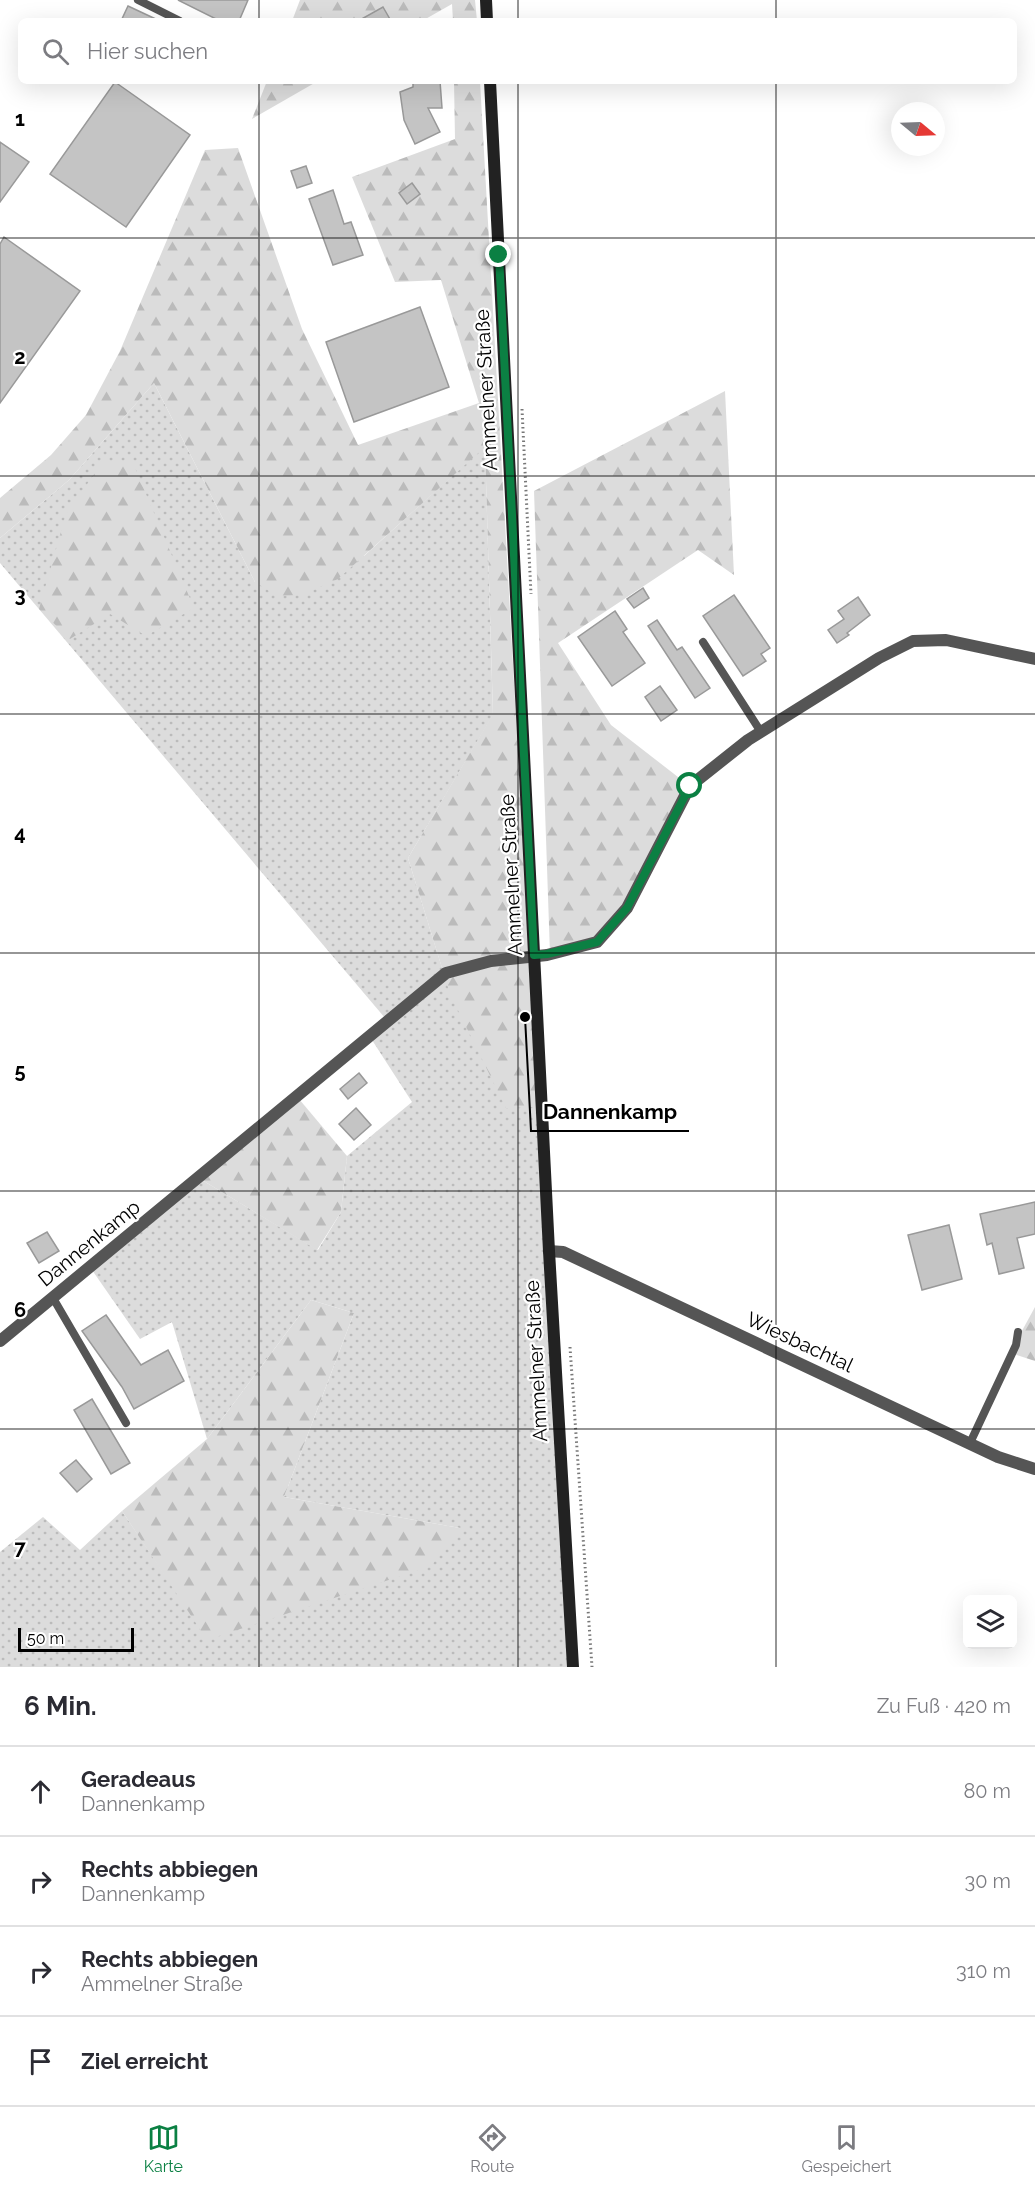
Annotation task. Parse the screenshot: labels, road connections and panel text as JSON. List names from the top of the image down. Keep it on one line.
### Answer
{"streets":{"street":["Ammelner Straße","Dannenkamp","Wiesbachtal"]},"crossings":[["Ammelner Straße","Dannenkamp"],["Ammelner Straße","Wiesbachtal"]],"places":["Dannenkamp"],"scale_bar":"50 m","north":"right","page":{"search":"Hier suchen","scale":"50 m","heading":["6 Min.","Zu Fuß · 420 m"],"list":[["Geradeaus","Dannenkamp","80 m"],["Rechts abbiegen","Dannenkamp","30 m"],["Rechts abbiegen","Ammelner Straße","310 m"],"Ziel erreicht"],"nav":["Karte","Route","Gespeichert"]},"grid":{"rows":["1","2","3","4","5","6","7"]}}
